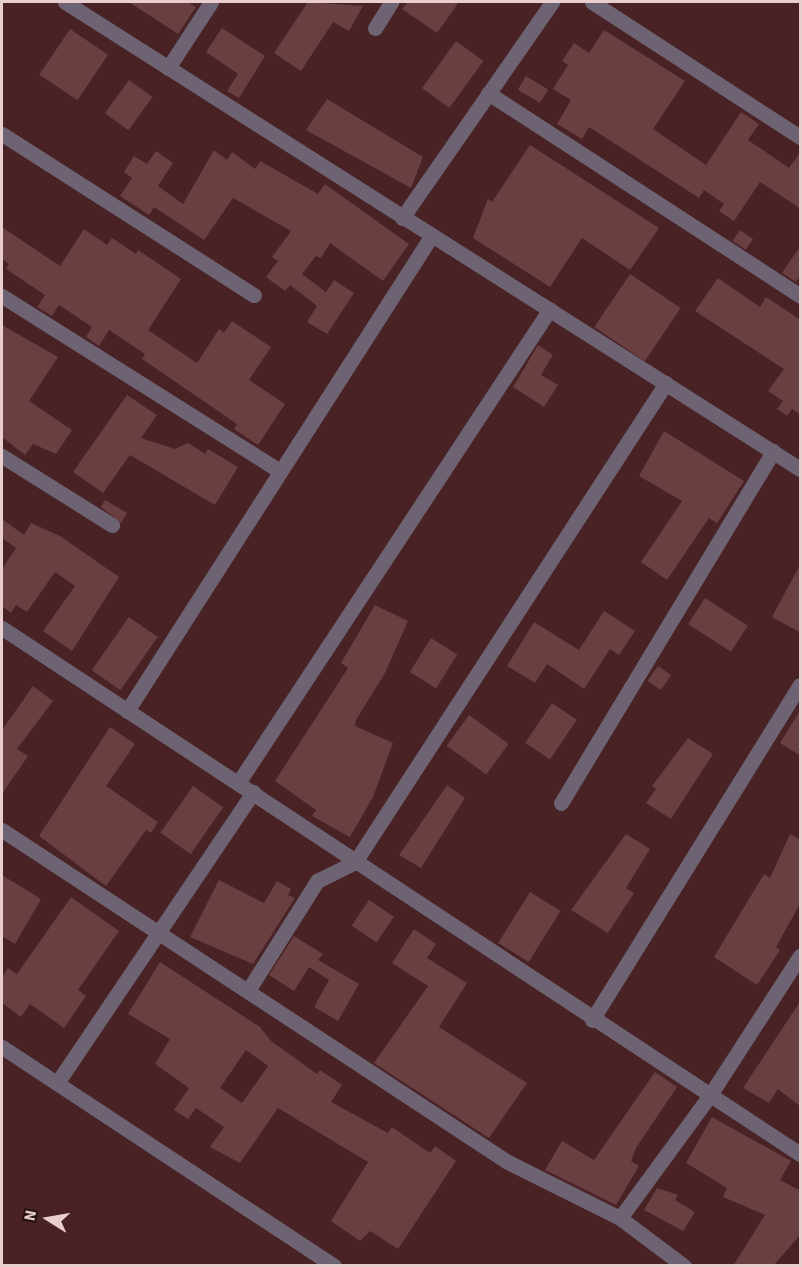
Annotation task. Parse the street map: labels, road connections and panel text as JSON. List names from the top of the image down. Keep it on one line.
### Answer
{"north":"left"}
